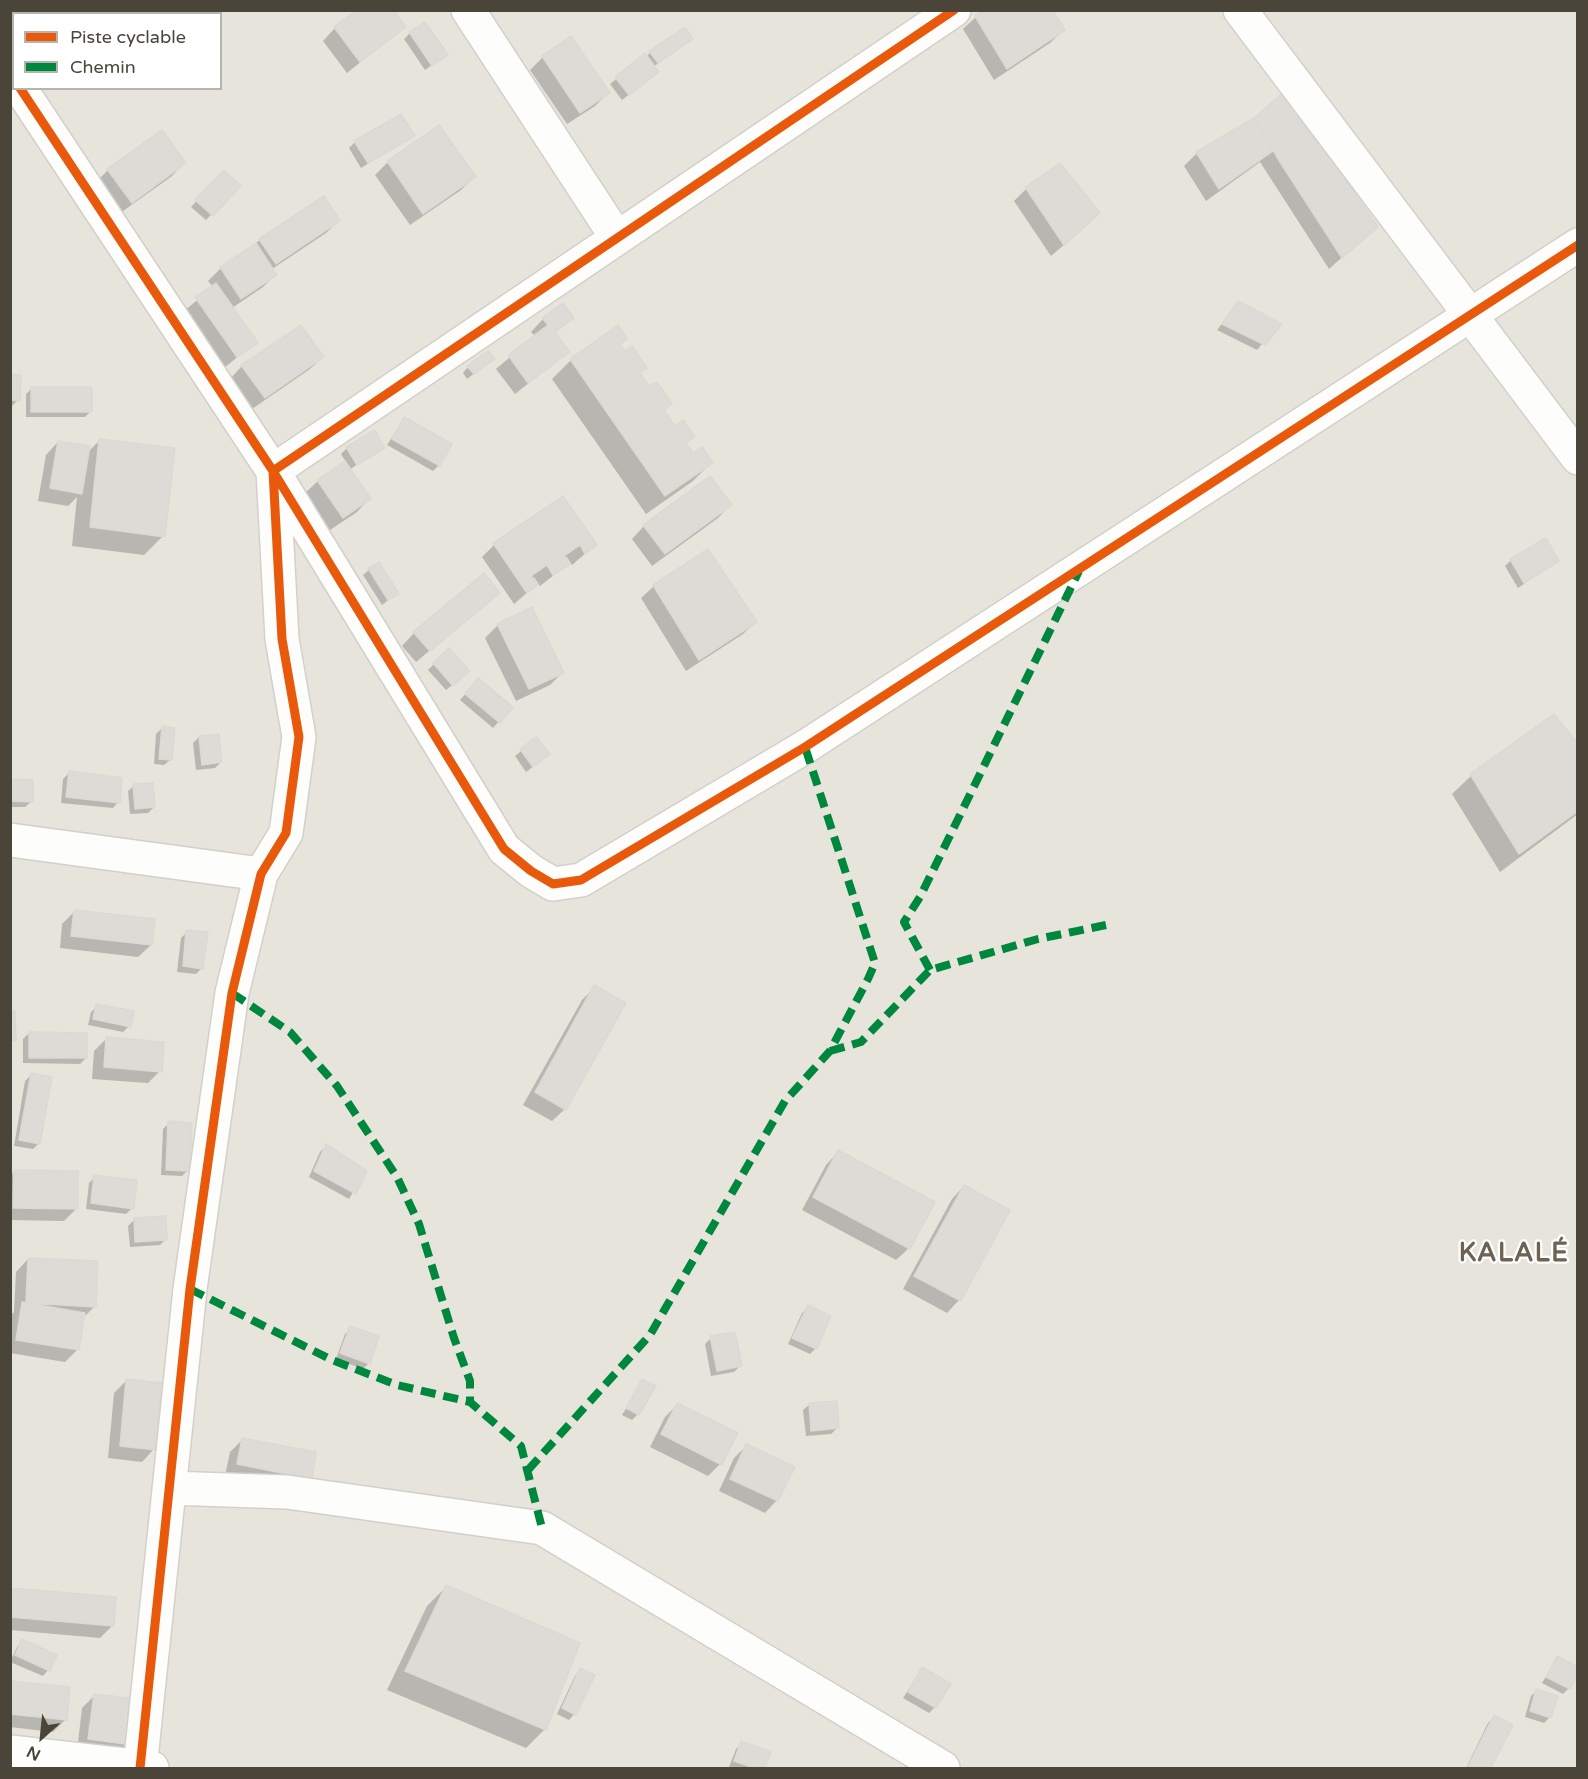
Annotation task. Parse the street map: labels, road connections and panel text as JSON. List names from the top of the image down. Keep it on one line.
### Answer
{"districts":["KALALÉ"],"legend":["Piste cyclable","Chemin"],"north":"bottom left"}
